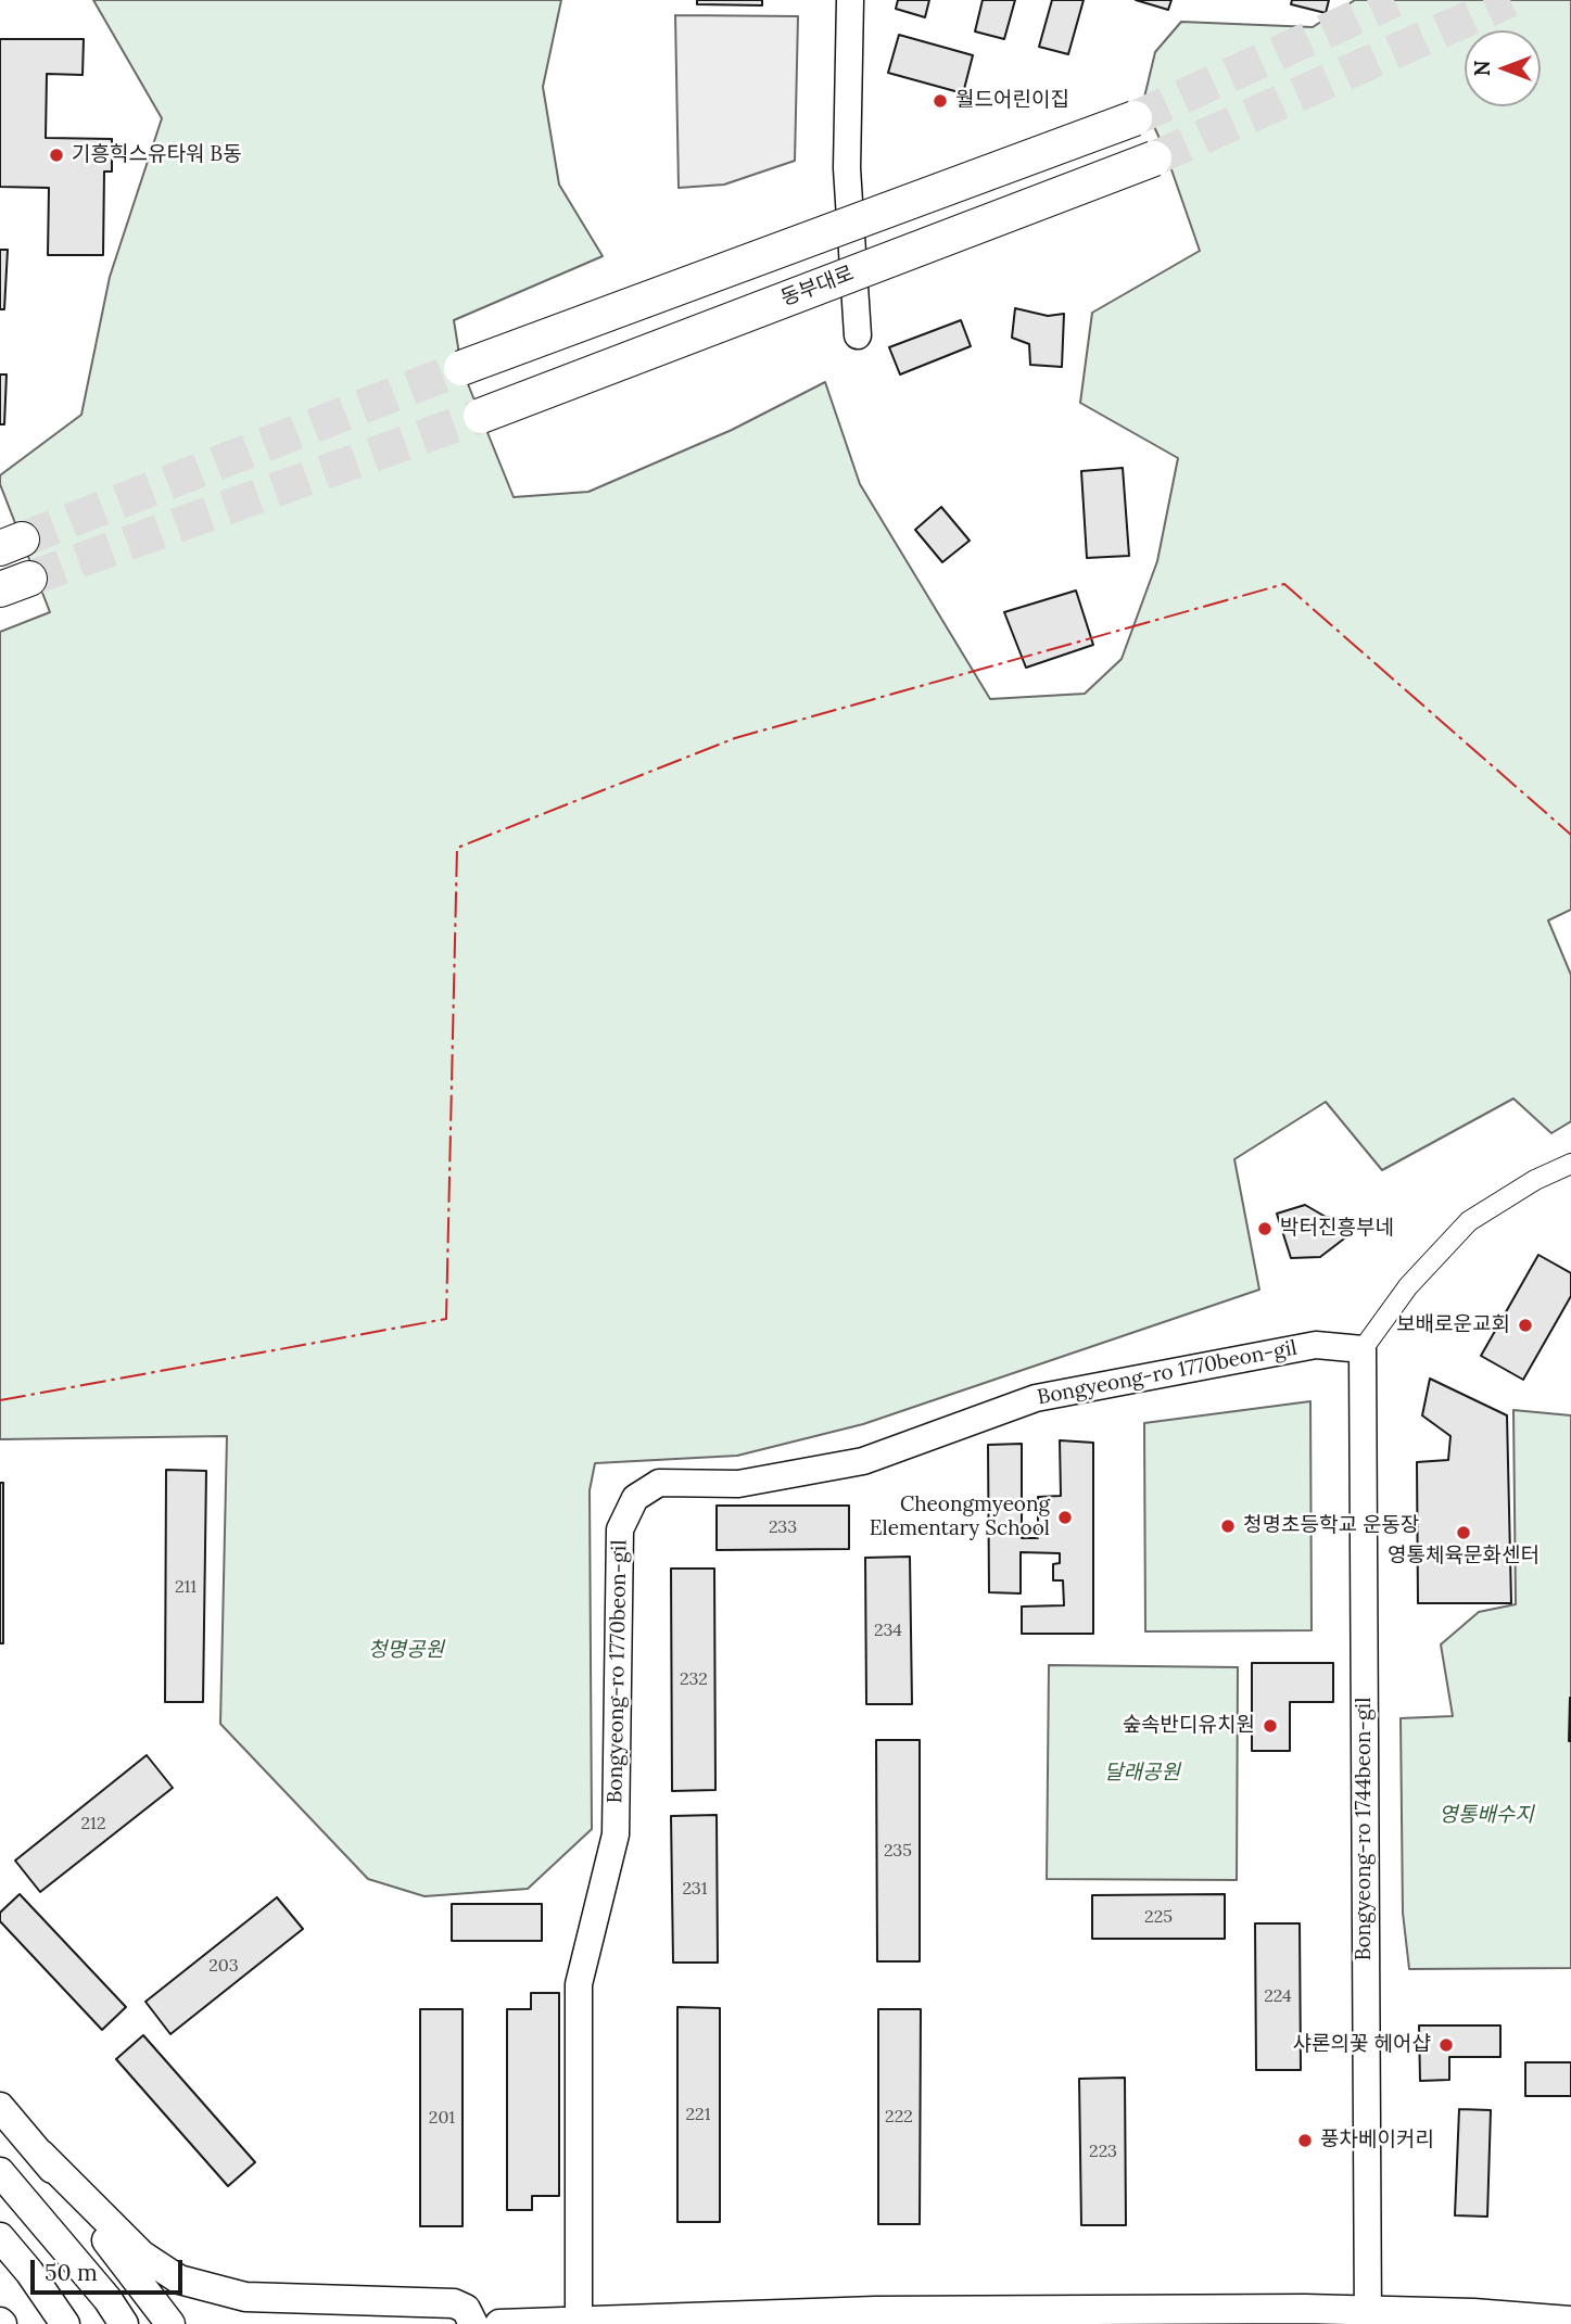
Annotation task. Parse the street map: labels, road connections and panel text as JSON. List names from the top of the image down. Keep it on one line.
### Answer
{"streets":{"highway":["동부대로"],"street":["Bongyeong-ro 1770beon-gil","Bongyeong-ro 1744beon-gil"]},"crossings":[["Bongyeong-ro 1770beon-gil","Bongyeong-ro 1744beon-gil"]],"parks":["청명공원","달래공원","영통배수지"],"places":["월드어린이집","기흥힉스유타워 B동","박터진흥부네","보배로운교회","Cheongmyeong Elementary School","청명초등학교 운동장","영통체육문화센터","숲속반디유치원","샤론의꽃 헤어샵","풍차베이커리"],"house_numbers":["233","211","234","232","212","235","231","225","203","224","221","222","201","223"],"scale_bar":"50 m","north":"left"}
